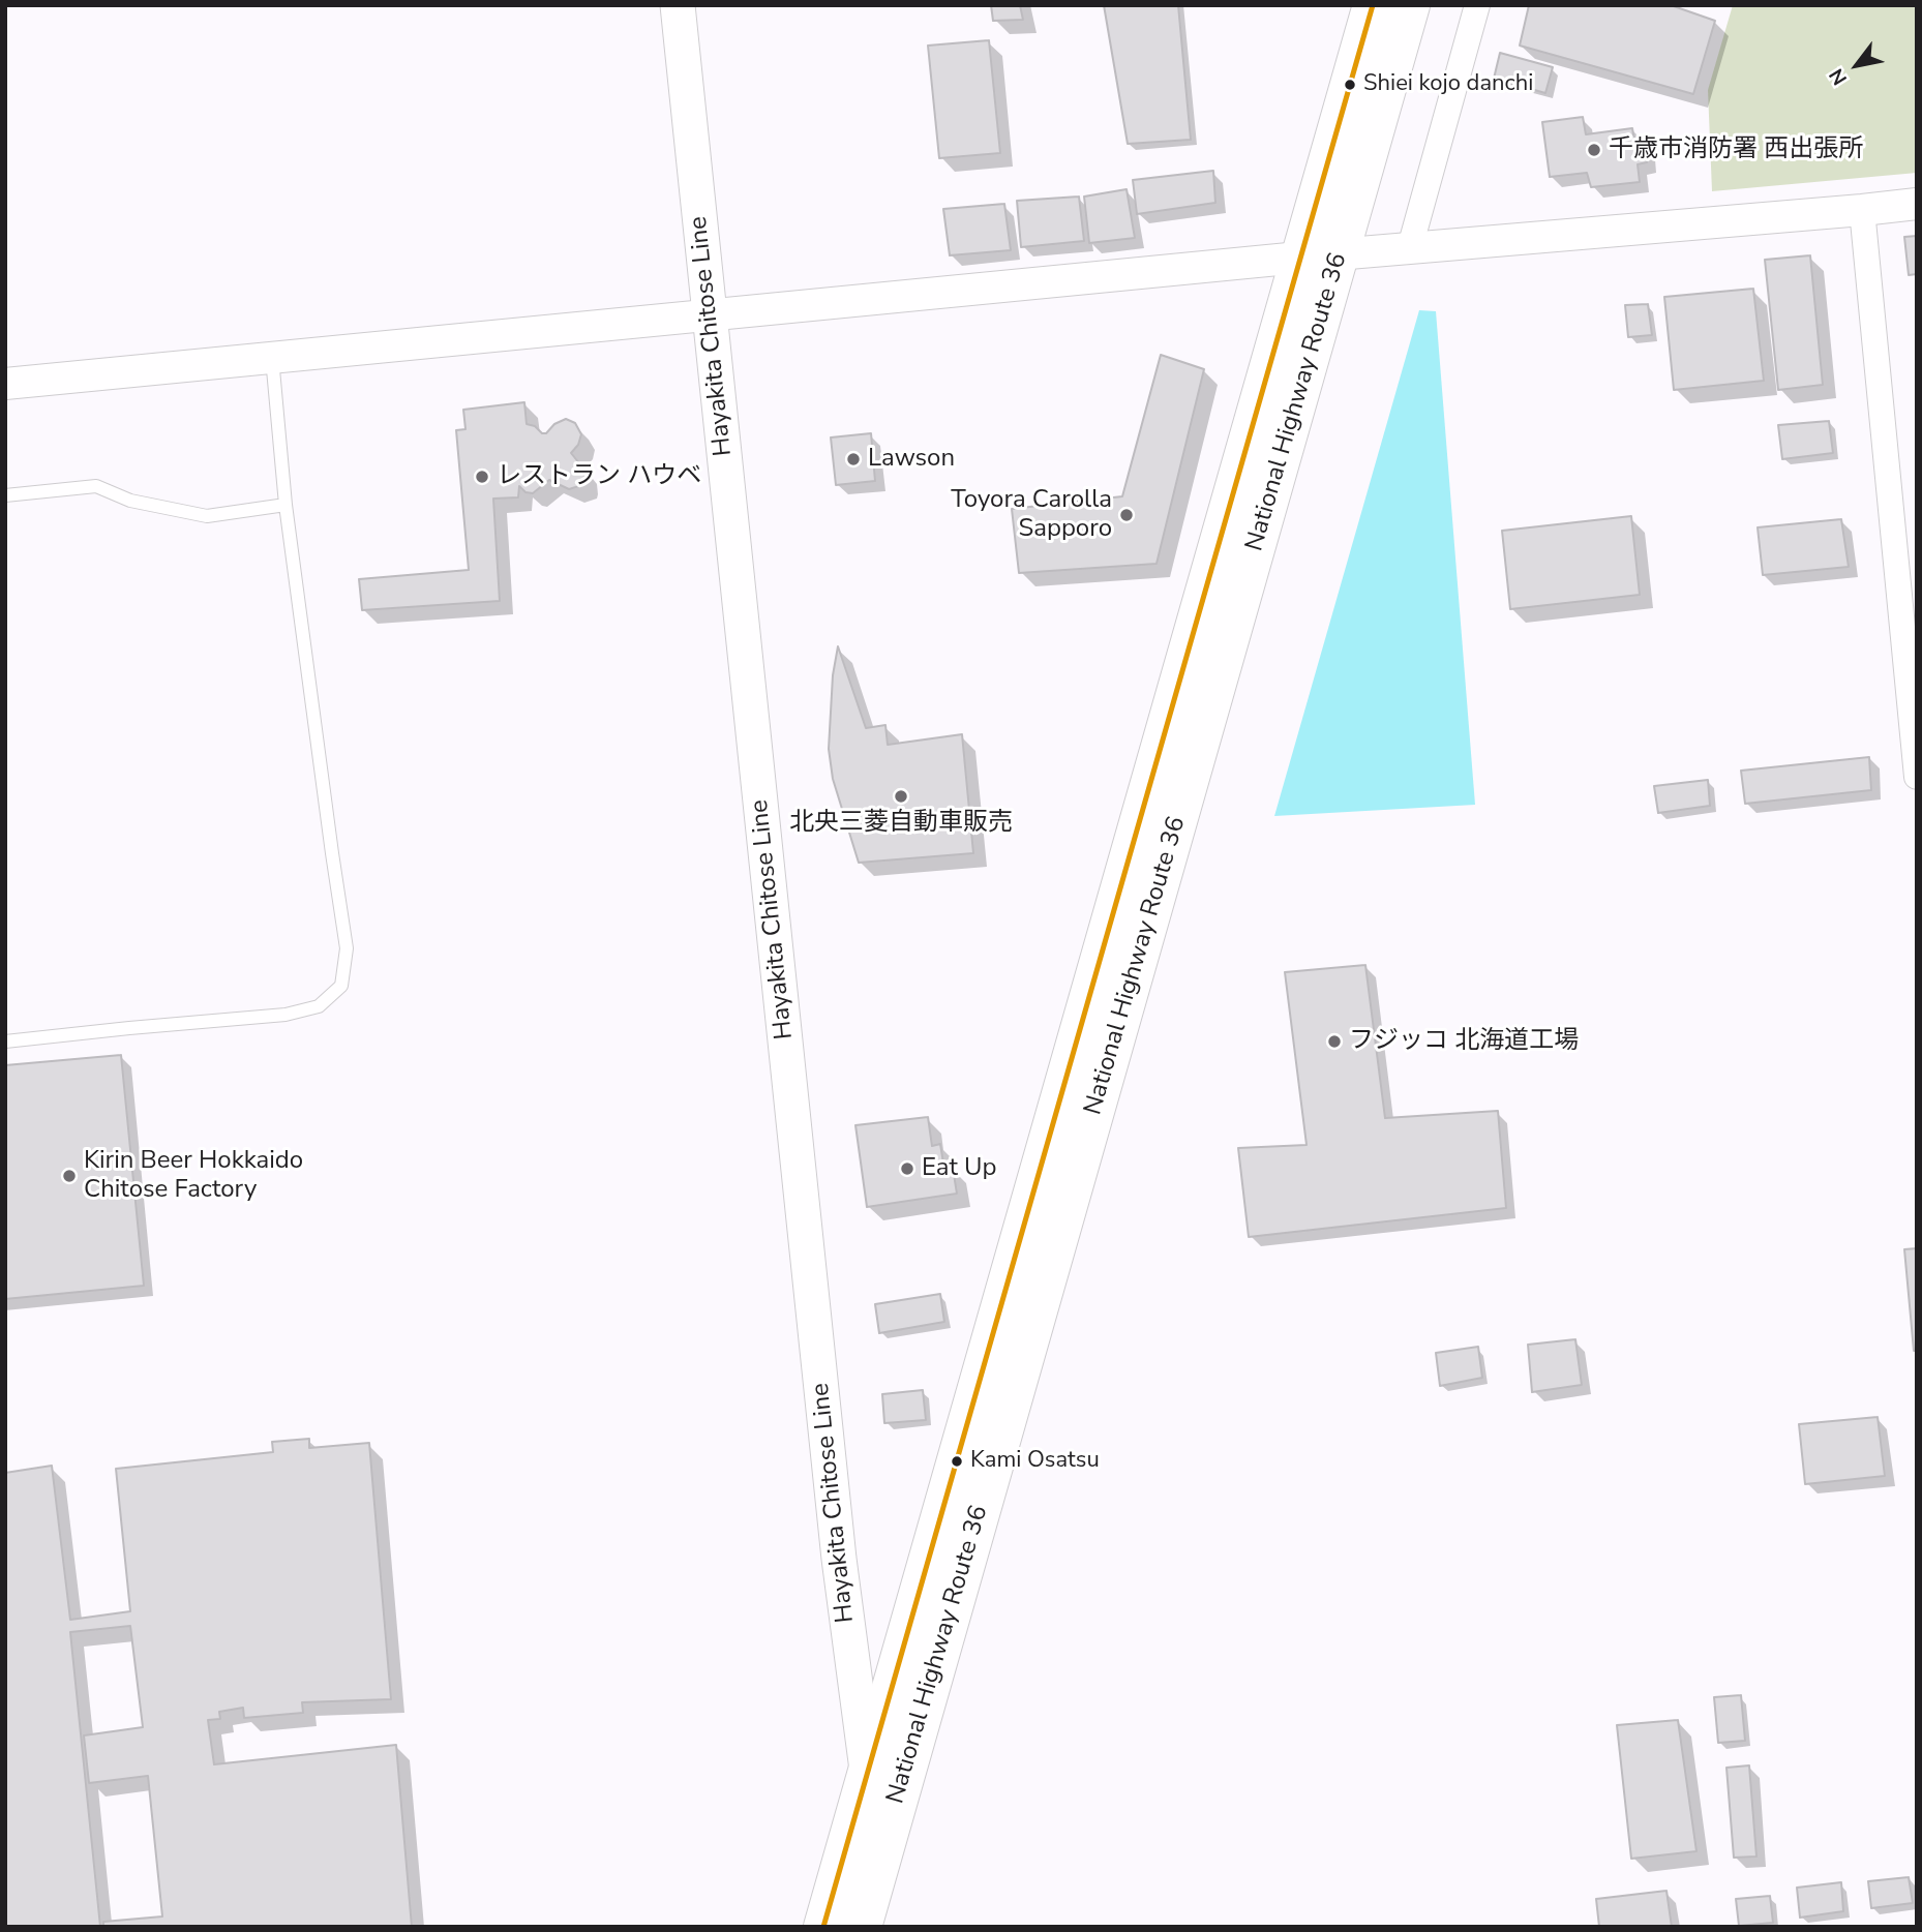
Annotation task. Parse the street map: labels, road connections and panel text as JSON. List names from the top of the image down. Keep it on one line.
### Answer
{"streets":{"highway":["National Highway Route 36"],"main road":["Hayakita Chitose Line"]},"crossings":[["Hayakita Chitose Line","National Highway Route 36"]],"places":["Shiei kojo danchi","千歳市消防署 西出張所","Lawson","レストラン ハウベ","Toyora Carolla Sapporo","北央三菱自動車販売","フジッコ 北海道工場","Eat Up","Kirin Beer Hokkaido Chitose Factory","Kami Osatsu"],"north":"bottom left"}
